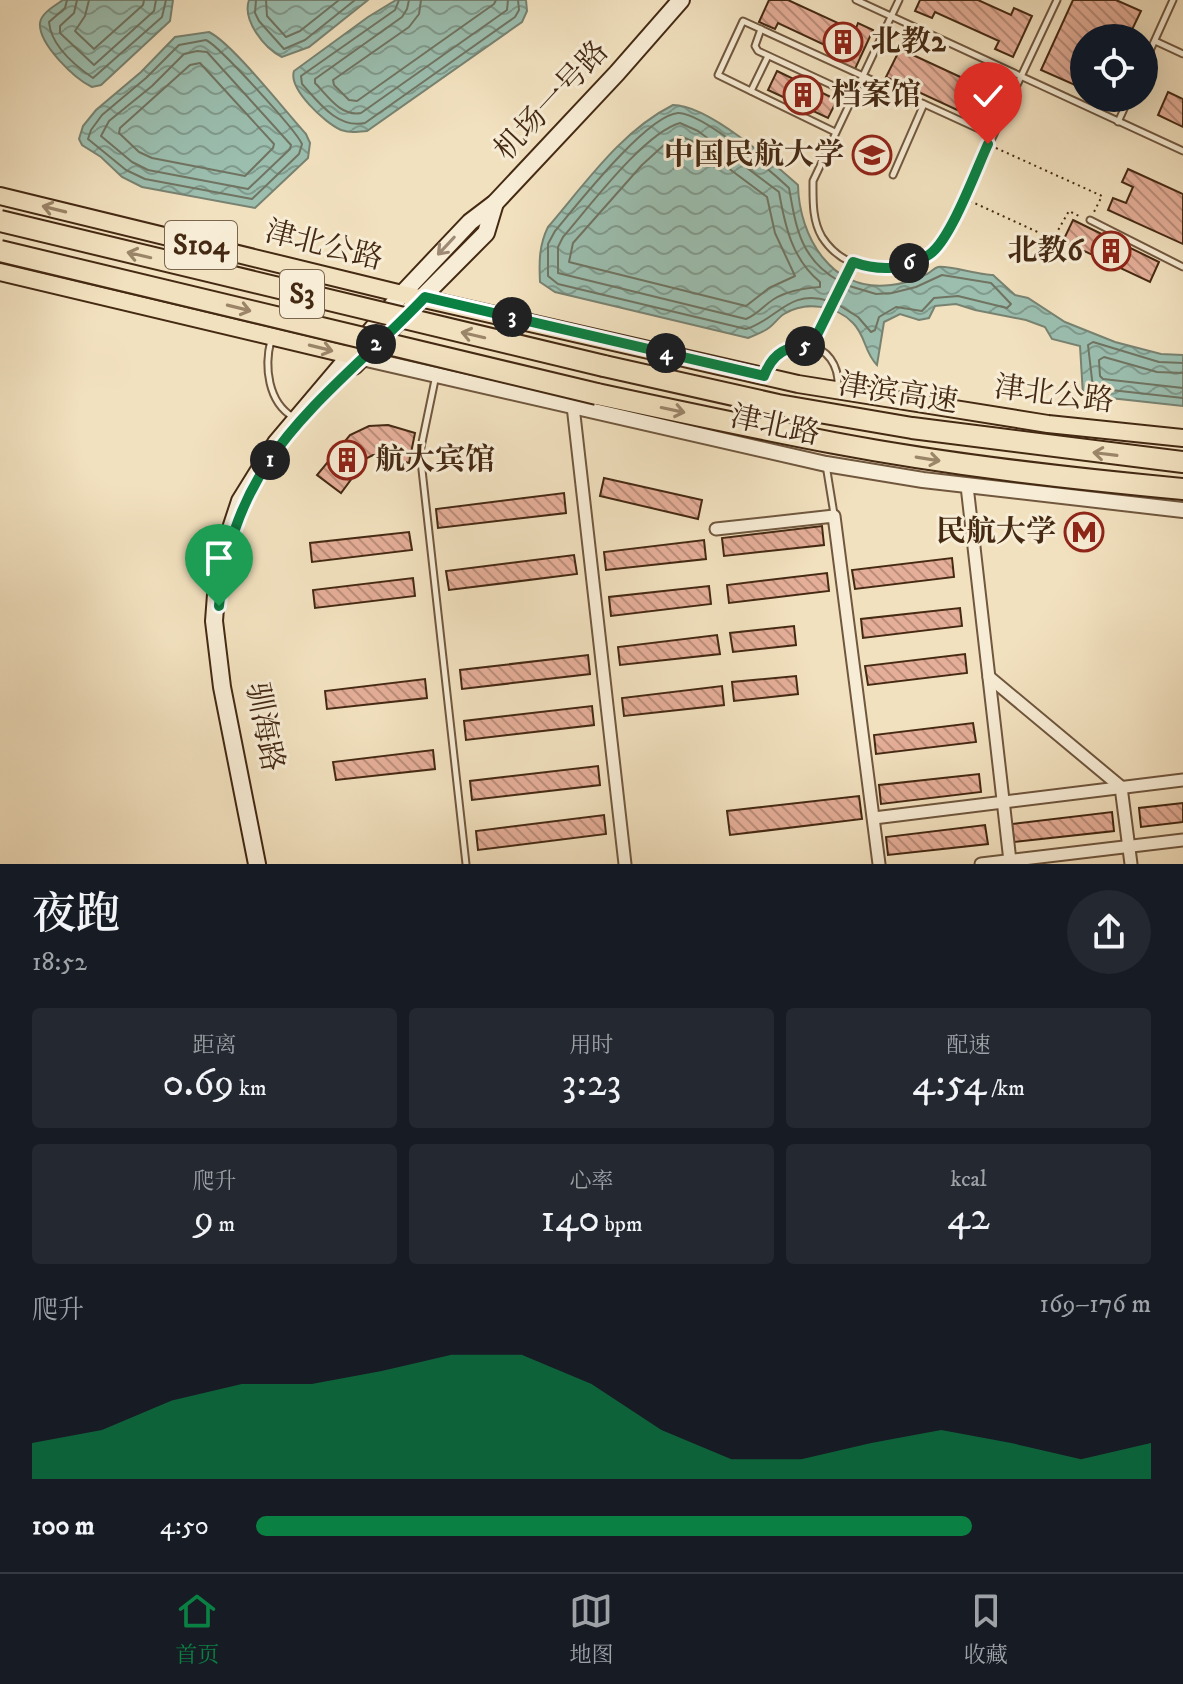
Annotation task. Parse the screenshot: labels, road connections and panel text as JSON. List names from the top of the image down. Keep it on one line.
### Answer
{"streets":{"highway":["S3","津滨高速"],"main road":["机场一号路","S104","津北公路","驯海路"],"street":["津北路"]},"crossings":[["机场一号路","津北公路"],["S104","津北公路"],["S104","津北路"],["S104","驯海路"],["津北公路","津北路"],["津北公路","驯海路"],["津北路","驯海路"]],"places":{"building":["北教2","档案馆","北教6","航大宾馆"],"school or university":["中国民航大学"],"metro station":["民航大学"]},"page":{"pins":["6","3","2","5","4","1"],"heading":["夜跑","18:52"],"stats":[["距离","0.69 km"],["用时","3:23"],["配速","4:54 /km"],["爬升","9 m"],["心率","140 bpm"],["kcal","42"]],"chart":["爬升","169–176 m"],"list":[{"name":"100 m","note":"4:50"}],"tabs":["首页","地图","收藏"]}}
